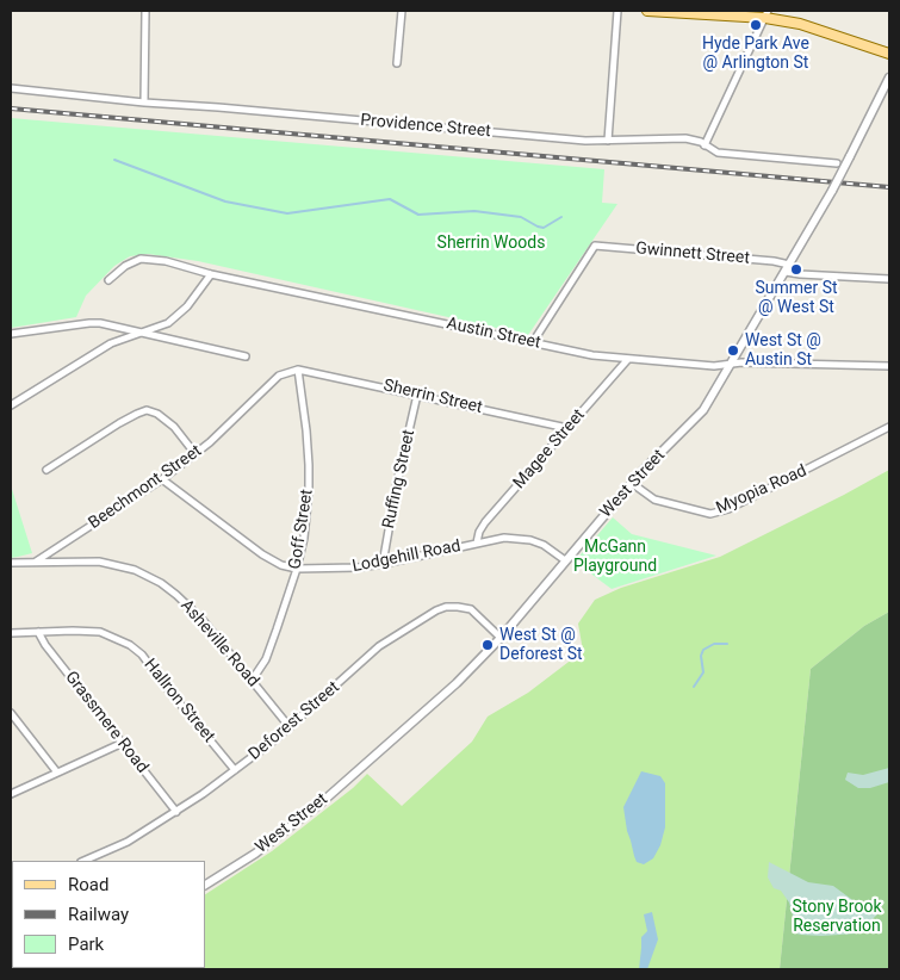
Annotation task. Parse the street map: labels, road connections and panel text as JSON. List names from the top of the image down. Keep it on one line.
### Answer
{"streets":{"street":["Providence Street","Gwinnett Street","Austin Street","Sherrin Street","Magee Street","Ruffing Street","West Street","Beechmont Street","Myopia Road","Goff Street","Lodgehill Road","Asheville Road","Hallron Street","Deforest Street","Grassmere Road"]},"crossings":[["Gwinnett Street","Austin Street"],["Gwinnett Street","West Street"],["Austin Street","Magee Street"],["Austin Street","West Street"],["Sherrin Street","Magee Street"],["Sherrin Street","Ruffing Street"],["Sherrin Street","Beechmont Street"],["Sherrin Street","Goff Street"],["Magee Street","Lodgehill Road"],["Ruffing Street","Lodgehill Road"],["West Street","Myopia Road"],["West Street","Lodgehill Road"],["West Street","Deforest Street"],["Beechmont Street","Goff Street"],["Beechmont Street","Lodgehill Road"],["Beechmont Street","Asheville Road"],["Goff Street","Lodgehill Road"],["Goff Street","Asheville Road"],["Asheville Road","Deforest Street"],["Hallron Street","Deforest Street"],["Hallron Street","Grassmere Road"],["Deforest Street","Grassmere Road"]],"parks":["Sherrin Woods","McGann Playground","Stony Brook Reservation"],"places":["Hyde Park Ave @ Arlington St","Summer St @ West St","West St @ Austin St","West St @ Deforest St"],"legend":["Road","Railway","Park"]}
